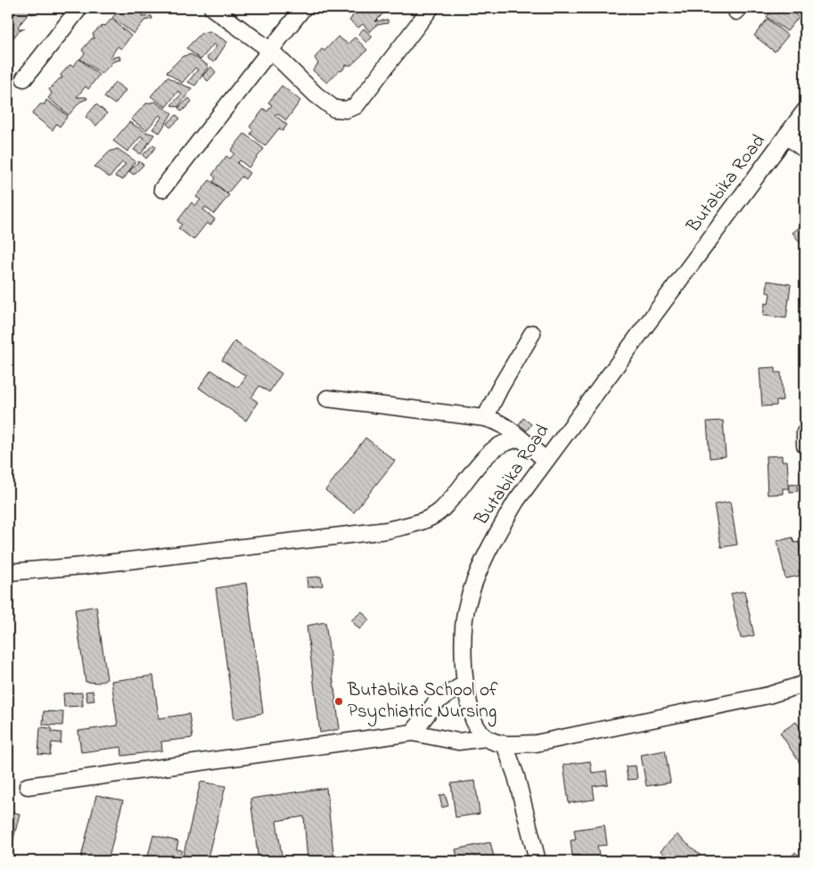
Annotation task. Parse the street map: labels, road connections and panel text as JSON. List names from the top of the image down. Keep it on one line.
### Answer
{"streets":{"street":["Butabika Road"]},"places":["Butabika School of Psychiatric Nursing"]}
